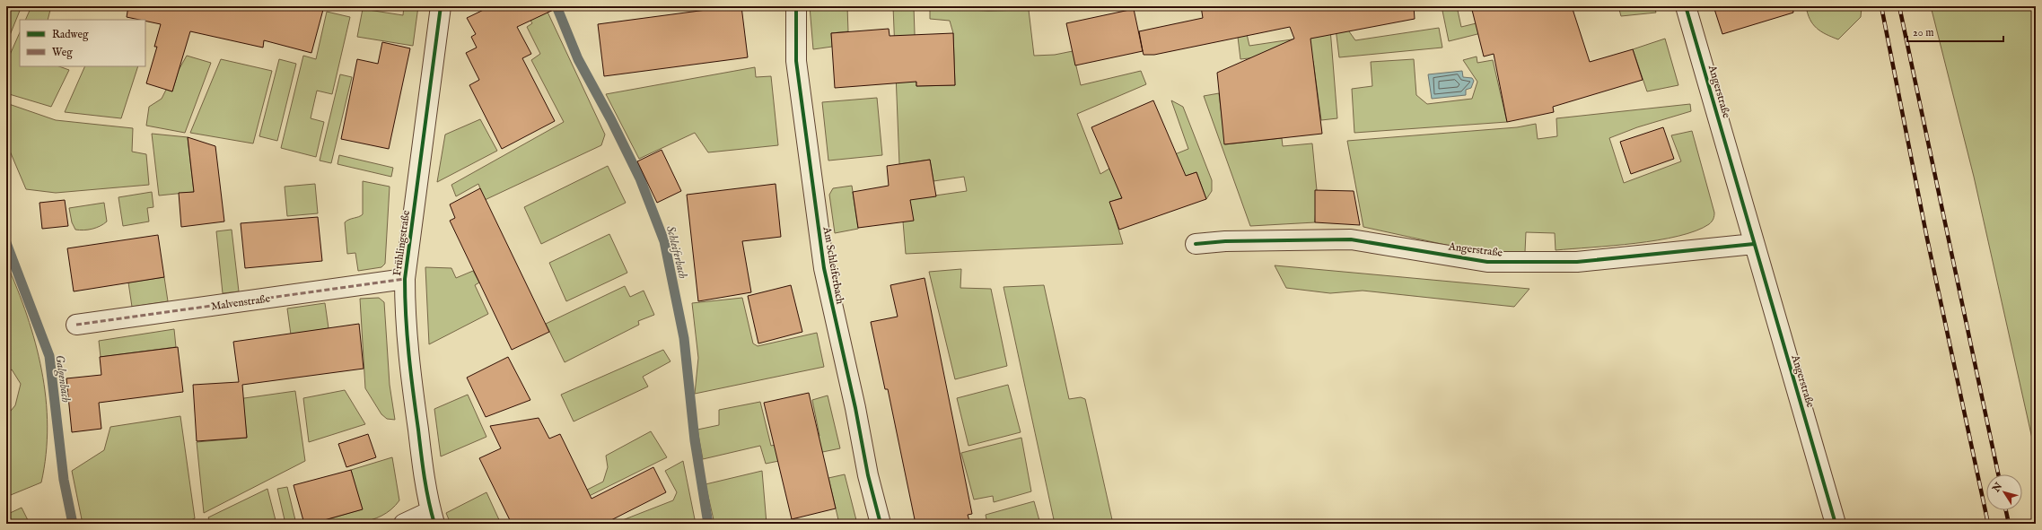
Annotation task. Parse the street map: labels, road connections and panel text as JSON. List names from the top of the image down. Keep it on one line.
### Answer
{"streets":{"street":["Angerstraße","Frühlingstraße","Am Schleiferbach","Malvenstraße"]},"crossings":[["Frühlingstraße","Malvenstraße"]],"water":["Schleiferbach","Galgenbach"],"legend":["Radweg","Weg"],"scale_bar":"20 m","north":"top left"}
